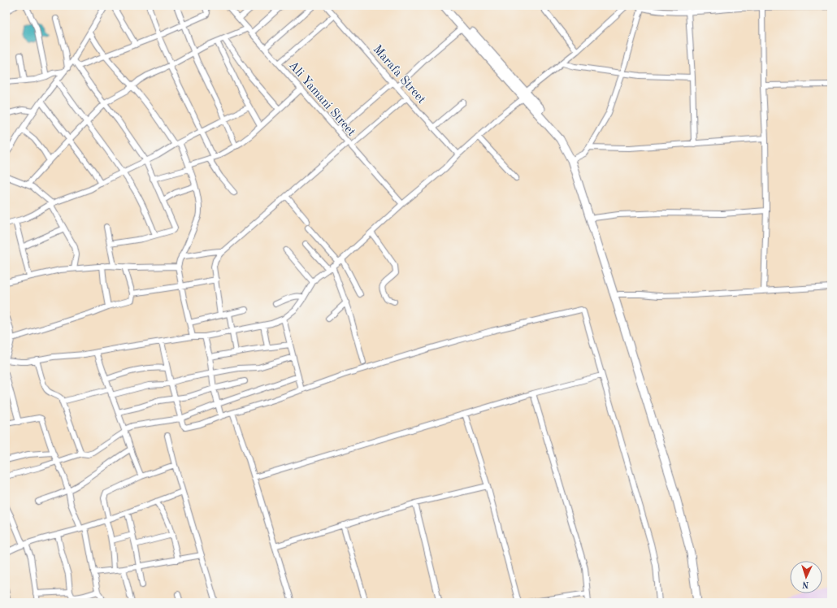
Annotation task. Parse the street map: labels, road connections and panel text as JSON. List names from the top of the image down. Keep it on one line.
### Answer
{"streets":{"street":["Marafa Street","Ali Yamani Street"]},"north":"bottom"}
